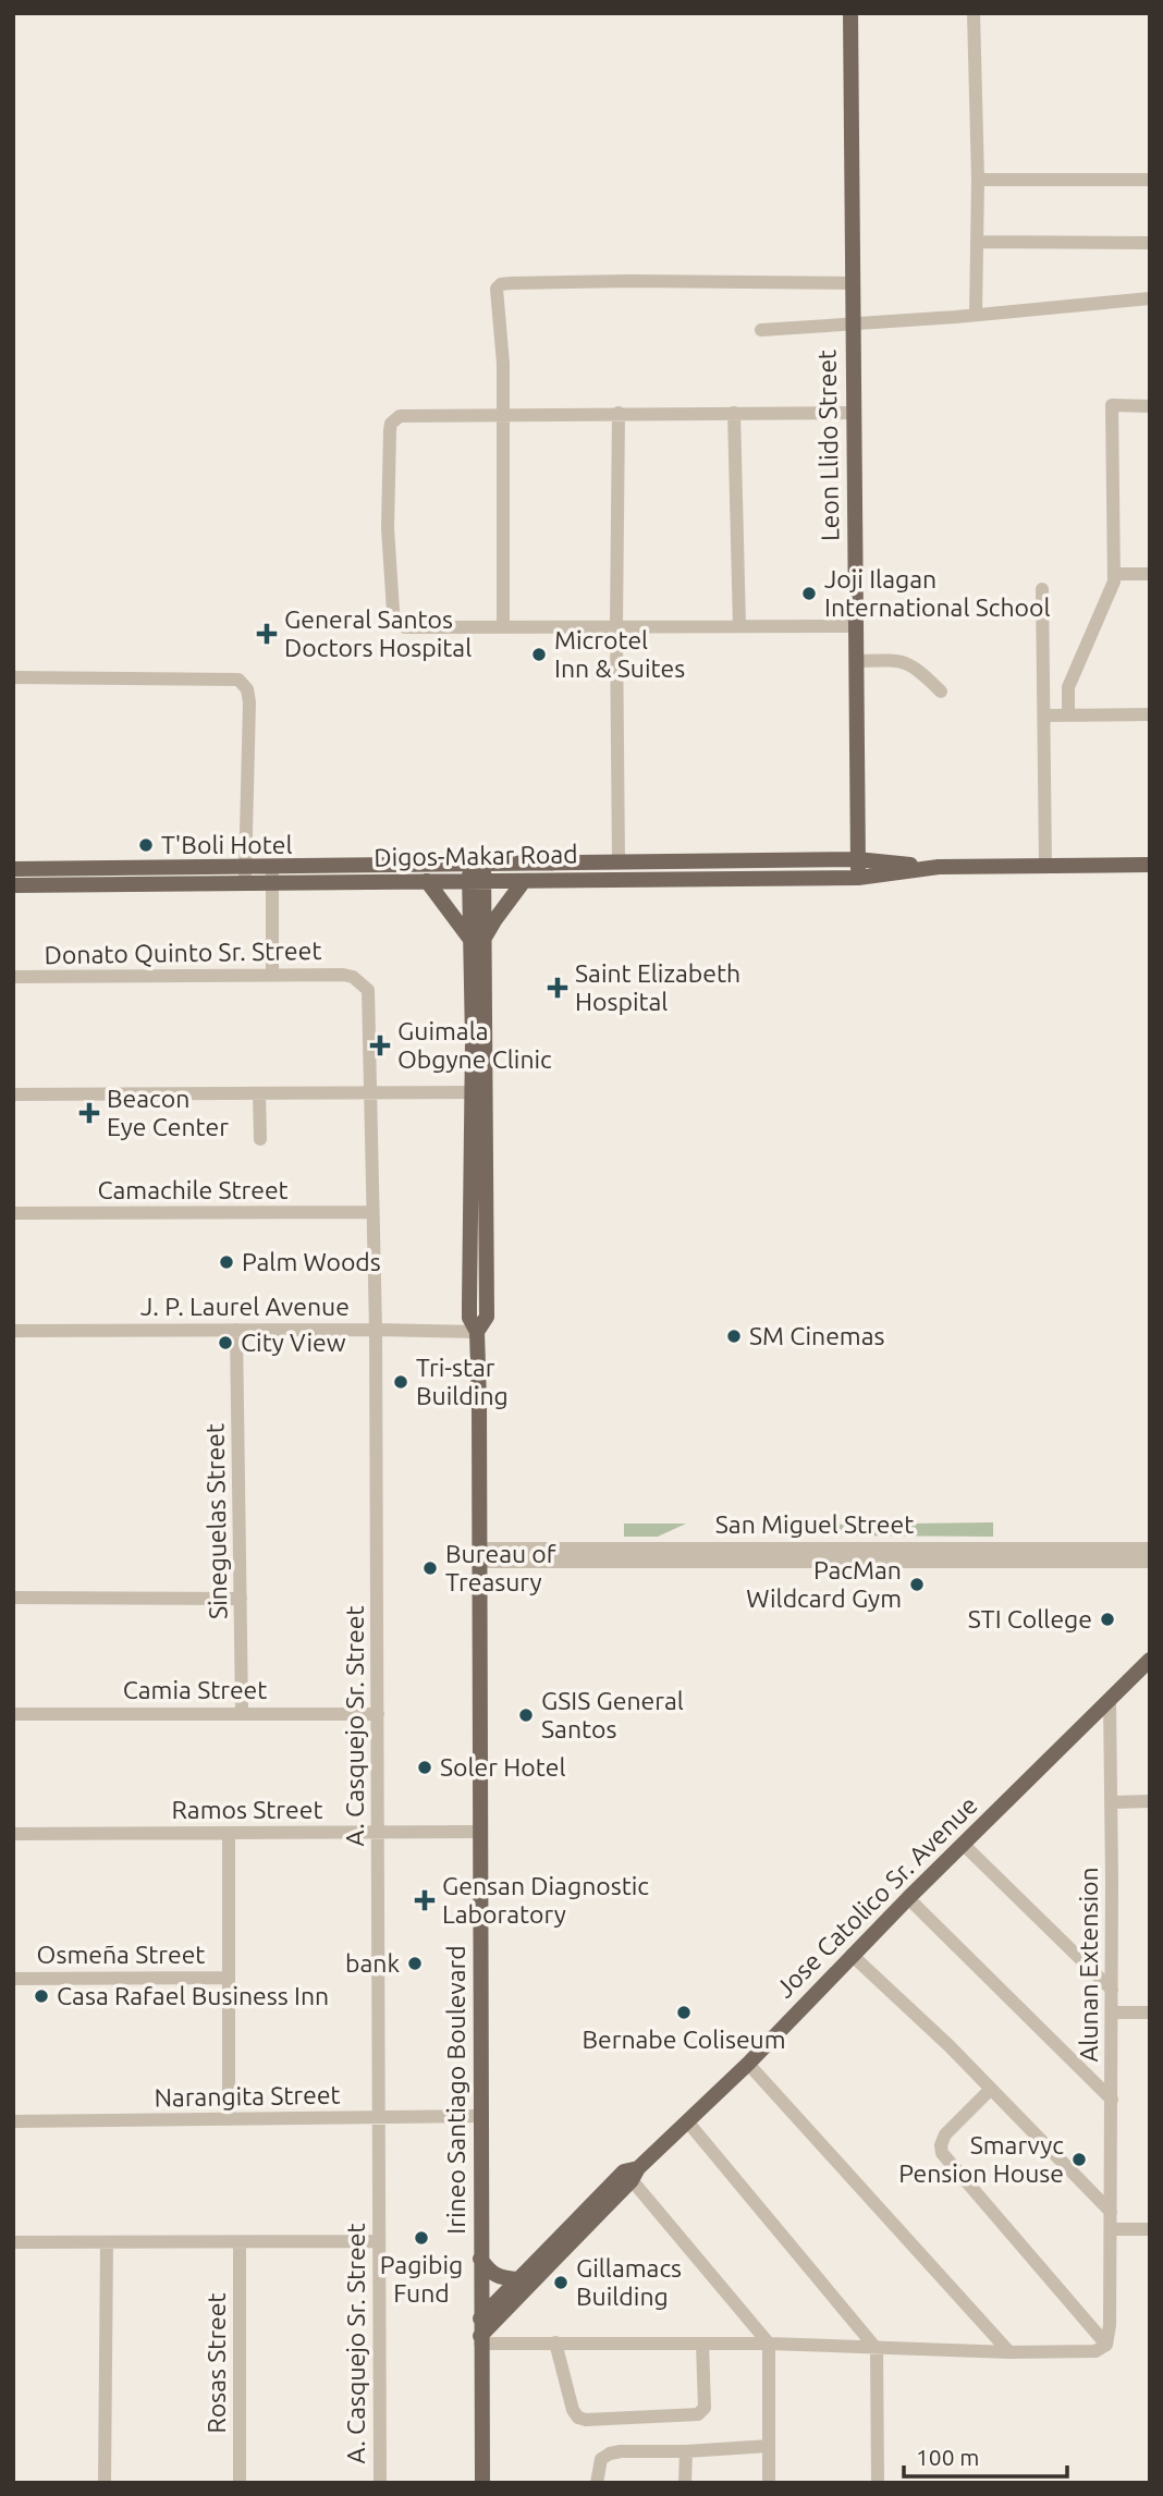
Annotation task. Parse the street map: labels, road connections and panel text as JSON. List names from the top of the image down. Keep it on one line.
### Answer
{"streets":{"main road":["Leon Llido Street","Digos-Makar Road","Jose Catolico Sr. Avenue","Irineo Santiago Boulevard"],"street":["Donato Quinto Sr. Street","Camachile Street","J. P. Laurel Avenue","Sineguelas Street","San Miguel Street","Camia Street","A. Casquejo Sr. Street","Ramos Street","Osmeña Street","Alunan Extension","Narangita Street","Rosas Street"]},"crossings":[["Leon Llido Street","Digos-Makar Road"],["Digos-Makar Road","Irineo Santiago Boulevard"],["Donato Quinto Sr. Street","A. Casquejo Sr. Street"],["Camachile Street","A. Casquejo Sr. Street"],["J. P. Laurel Avenue","Sineguelas Street"],["J. P. Laurel Avenue","A. Casquejo Sr. Street"],["J. P. Laurel Avenue","Irineo Santiago Boulevard"],["Sineguelas Street","Camia Street"],["San Miguel Street","Irineo Santiago Boulevard"],["Camia Street","A. Casquejo Sr. Street"],["A. Casquejo Sr. Street","Ramos Street"],["A. Casquejo Sr. Street","Narangita Street"],["Ramos Street","Irineo Santiago Boulevard"],["Jose Catolico Sr. Avenue","Alunan Extension"],["Jose Catolico Sr. Avenue","Irineo Santiago Boulevard"],["Irineo Santiago Boulevard","Narangita Street"]],"places":{"other":["Joji Ilagan International School","Microtel Inn & Suites","T'Boli Hotel","Palm Woods","SM Cinemas","City View","Tri-star Building","Bureau of Treasury","PacMan Wildcard Gym","STI College","GSIS General Santos","Soler Hotel","bank","Casa Rafael Business Inn","Bernabe Coliseum","Smarvyc Pension House","Pagibig Fund","Gillamacs Building"],"health":["General Santos Doctors Hospital","Saint Elizabeth Hospital","Guimala Obgyne Clinic","Beacon Eye Center","Gensan Diagnostic Laboratory"]},"scale_bar":"100 m"}
